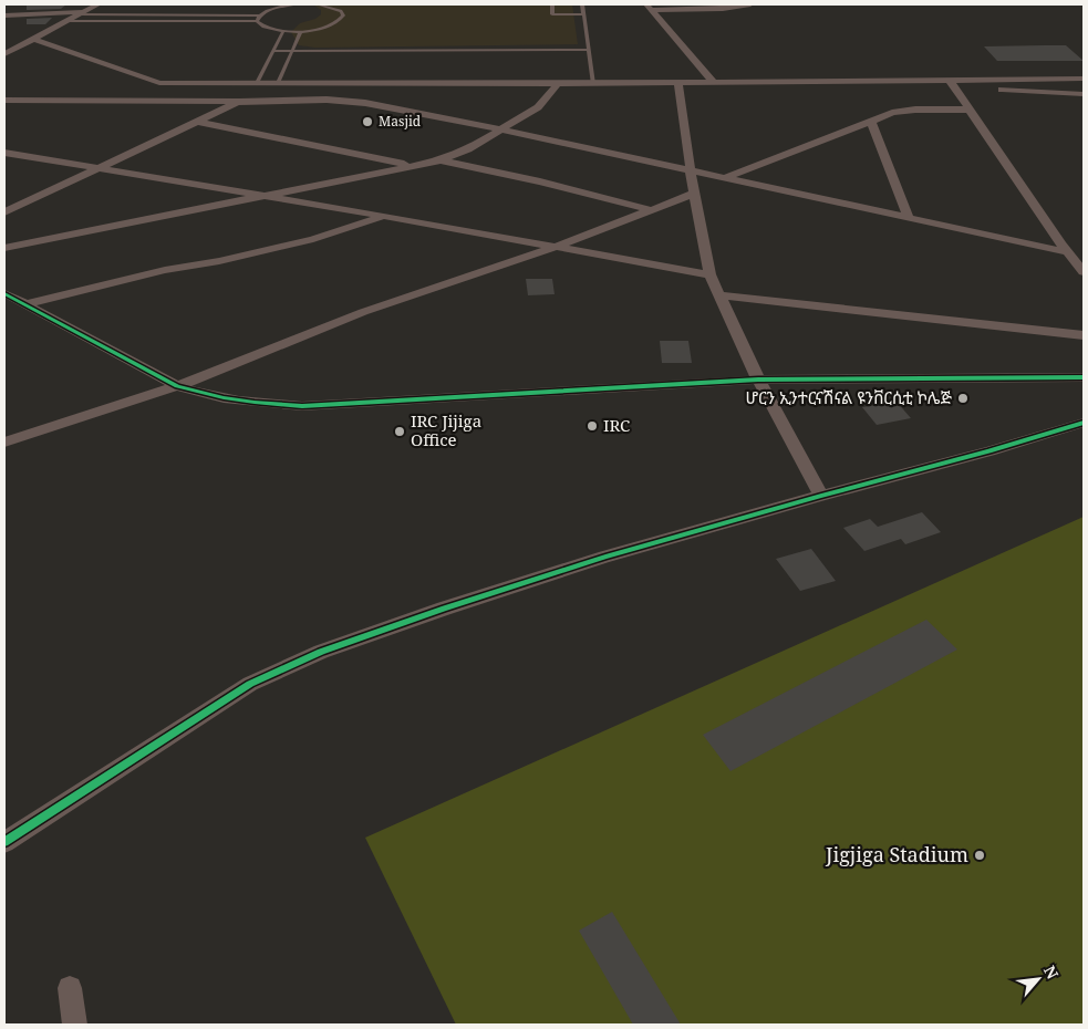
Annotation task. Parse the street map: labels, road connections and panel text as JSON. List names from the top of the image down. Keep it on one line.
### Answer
{"places":["Masjid","ሆርን ኢንተርናሽናል ዩንቨርሲቲ ኮሌጅ","IRC","IRC Jijiga Office","Jigjiga Stadium"],"north":"top right"}
